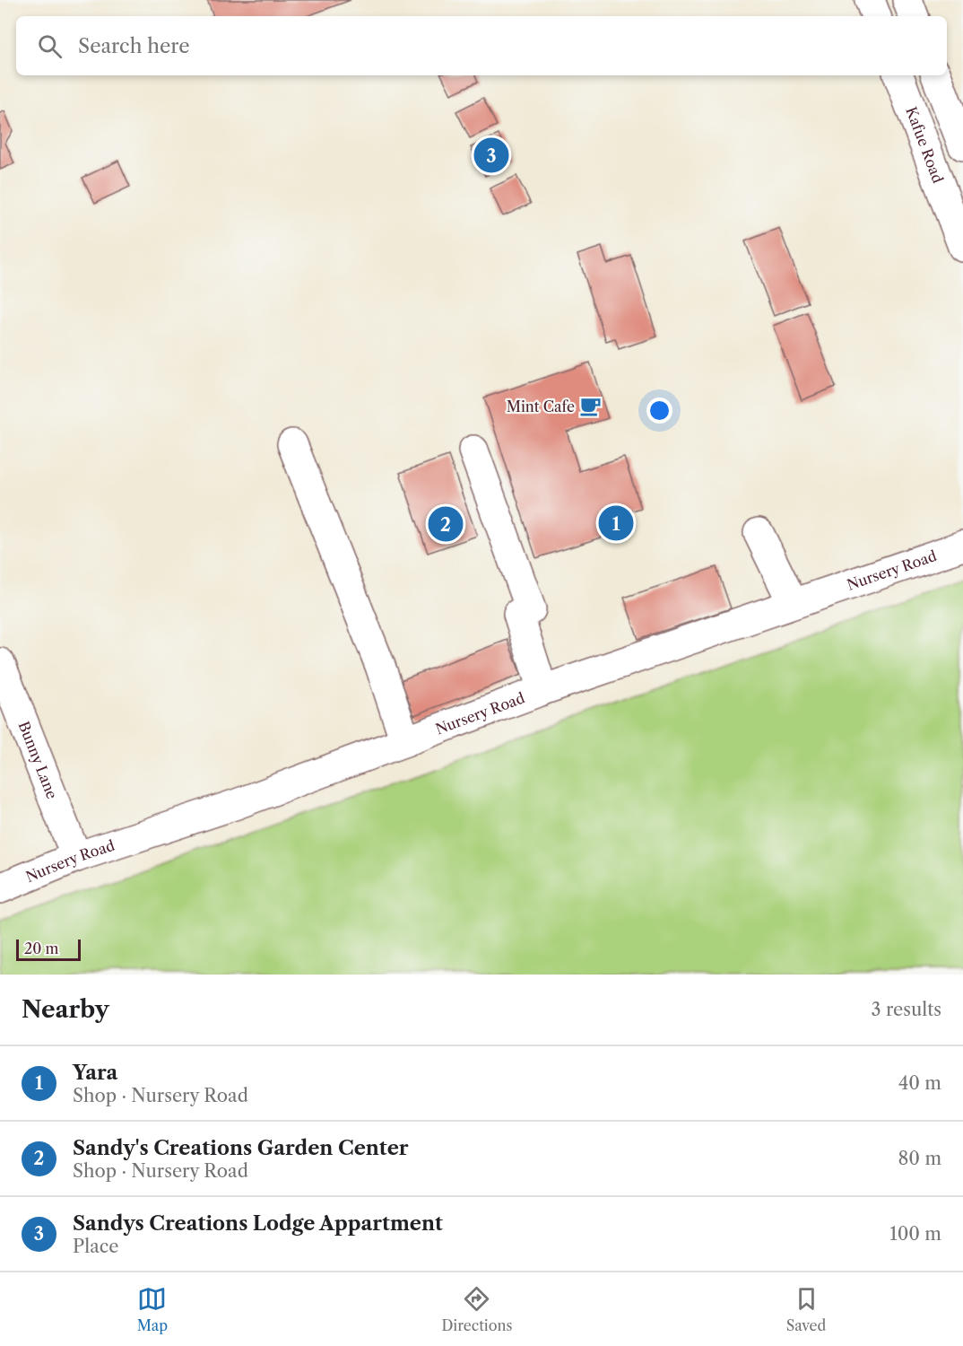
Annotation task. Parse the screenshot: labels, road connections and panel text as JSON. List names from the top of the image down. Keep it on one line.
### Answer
{"streets":{"main road":["Kafue Road","Nursery Road","Bunny Lane"]},"crossings":[["Nursery Road","Bunny Lane"]],"places":{"cafe":["Mint Cafe"]},"scale_bar":"20 m","page":{"search":"Search here","pins":["3","1","2"],"scale":"20 m","heading":["Nearby","3 results"],"list":[{"mark":"1","name":"Yara","note":"Shop · Nursery Road","value":"40 m"},{"mark":"2","name":"Sandy's Creations Garden Center","note":"Shop · Nursery Road","value":"80 m"},{"mark":"3","name":"Sandys Creations Lodge Appartment","note":"Place","value":"100 m"}],"nav":["Map","Directions","Saved"]}}
